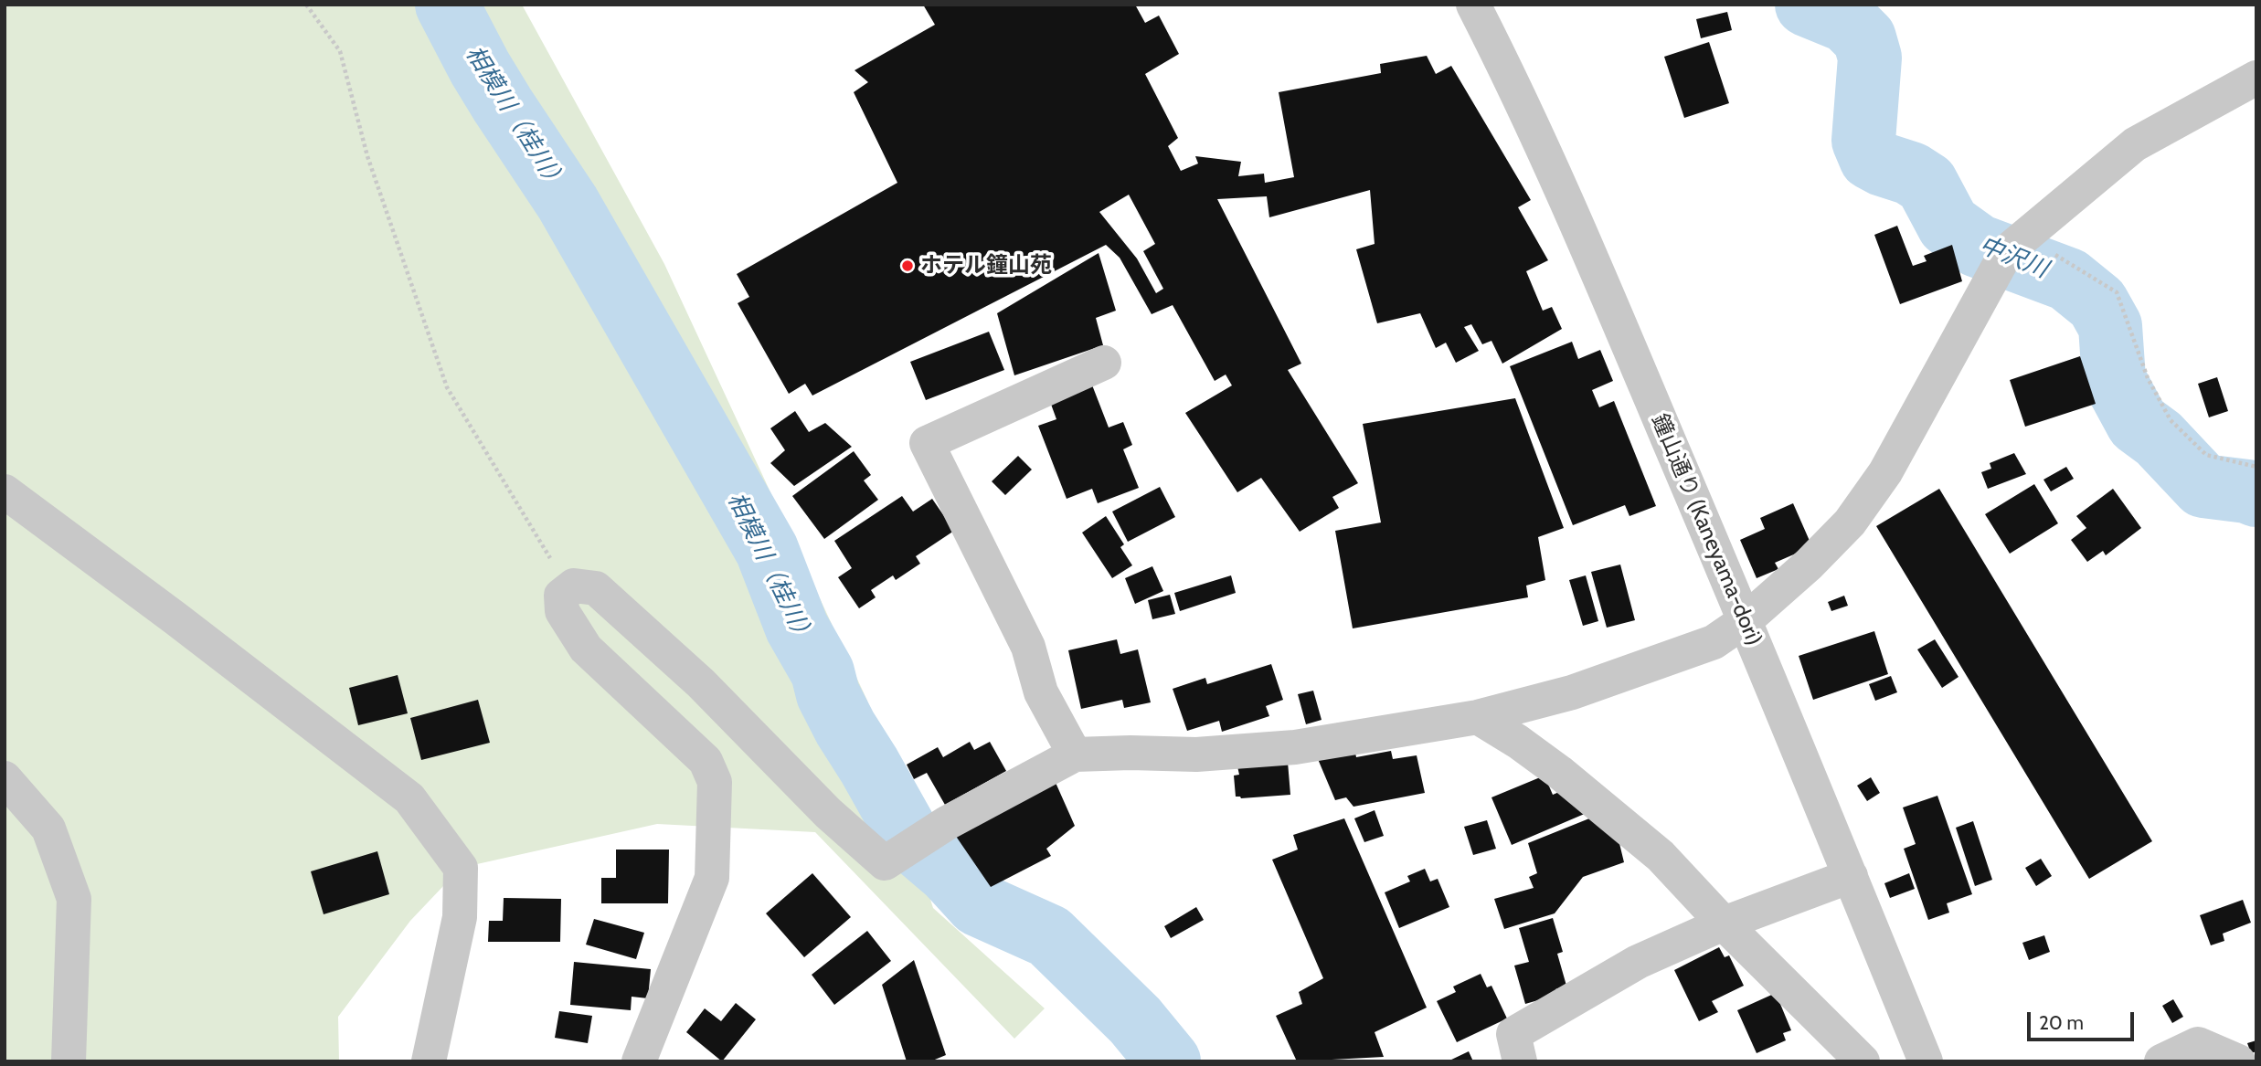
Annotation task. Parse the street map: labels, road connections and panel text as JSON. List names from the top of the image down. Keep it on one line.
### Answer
{"streets":{"street":["鐘山通り (Kaneyama-dori)"]},"water":["相模川（桂川）","中沢川"],"places":["ホテル鐘山苑"],"scale_bar":"20 m"}
